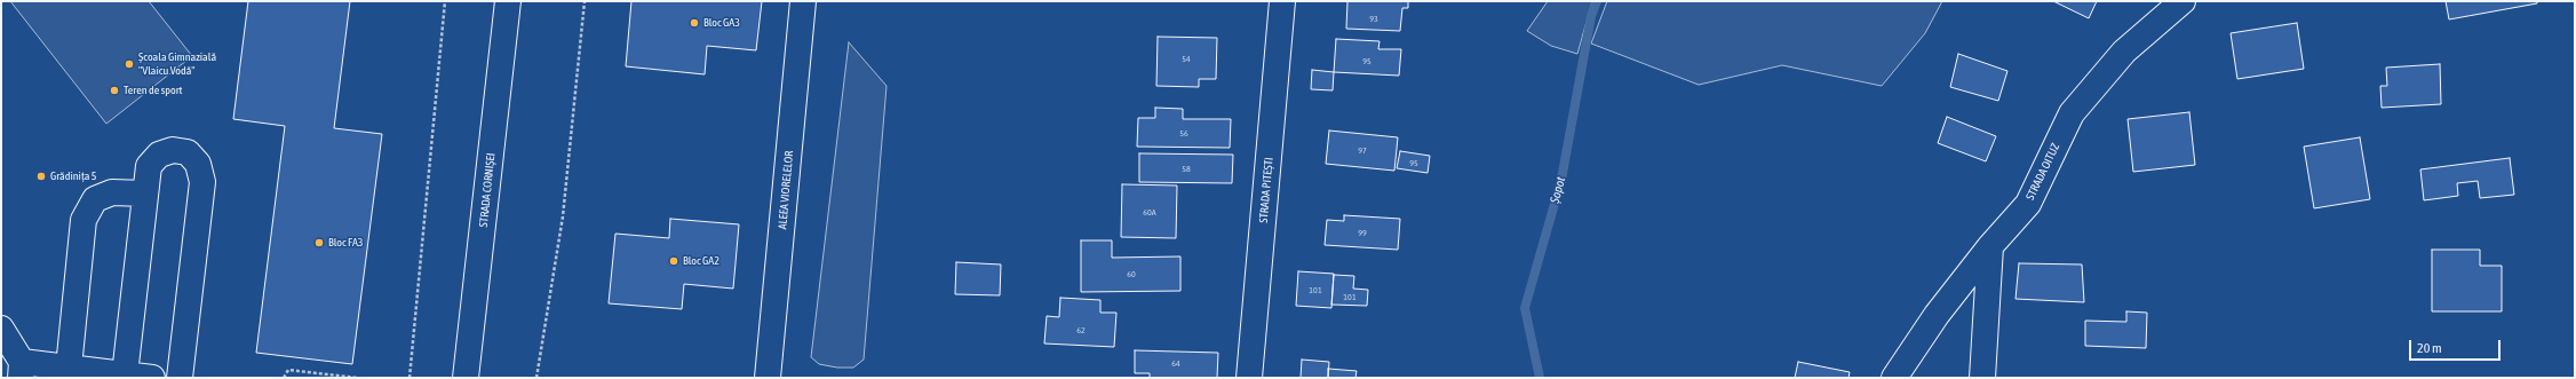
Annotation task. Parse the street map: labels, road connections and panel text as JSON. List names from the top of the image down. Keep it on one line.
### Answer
{"streets":{"street":["STRADA OITUZ","STRADA CORNIȘEI","ALEEA VIORELELOR","STRADA PITEȘTI"]},"water":["Șopot"],"places":["Bloc GA3","Școala Gimnazială \"Vlaicu Vodă\"","Teren de sport","Grădinița 5","Bloc FA3","Bloc GA2"],"house_numbers":["93","54","95","56","97","95","58","60A","99","60","101","101","62","64"],"scale_bar":"20 m"}
